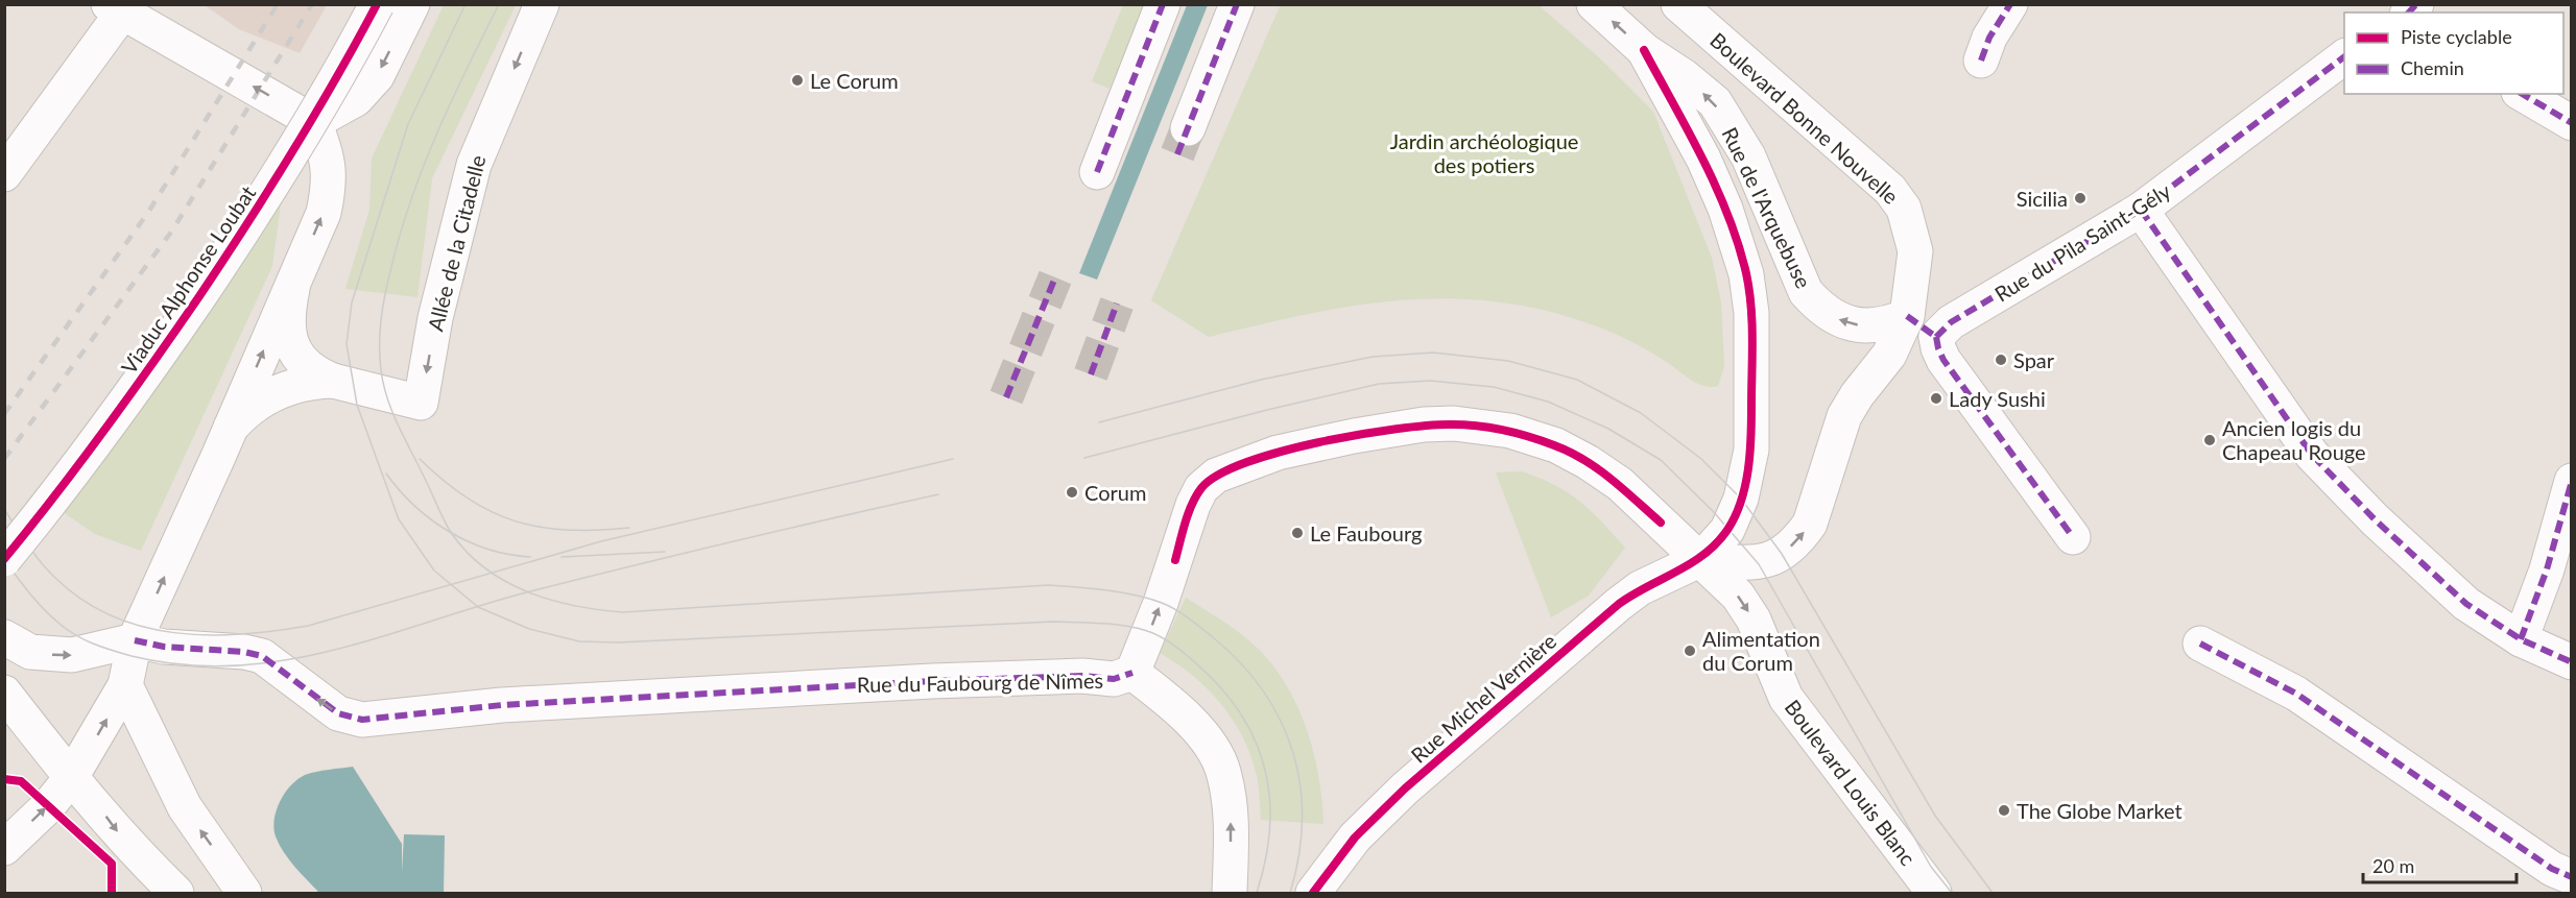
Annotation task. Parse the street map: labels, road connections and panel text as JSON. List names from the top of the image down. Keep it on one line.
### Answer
{"streets":{"street":["Boulevard Bonne Nouvelle","Rue de l'Arquebuse","Rue du Pila Saint-Gély","Allée de la Citadelle","Viaduc Alphonse Loubat","Rue du Faubourg de Nîmes","Rue Michel Vernière","Boulevard Louis Blanc"]},"crossings":[["Boulevard Bonne Nouvelle","Rue de l'Arquebuse"],["Rue de l'Arquebuse","Rue du Faubourg de Nîmes"],["Rue de l'Arquebuse","Rue Michel Vernière"],["Rue de l'Arquebuse","Boulevard Louis Blanc"],["Allée de la Citadelle","Rue du Faubourg de Nîmes"],["Rue du Faubourg de Nîmes","Rue Michel Vernière"],["Rue du Faubourg de Nîmes","Boulevard Louis Blanc"],["Rue Michel Vernière","Boulevard Louis Blanc"]],"one_way":["Rue de l'Arquebuse"],"parks":["Jardin archéologique des potiers"],"places":["Le Corum","Sicilia","Spar","Lady Sushi","Ancien logis du Chapeau Rouge","Corum","Le Faubourg","Alimentation du Corum","The Globe Market"],"legend":["Piste cyclable","Chemin"],"scale_bar":"20 m"}
